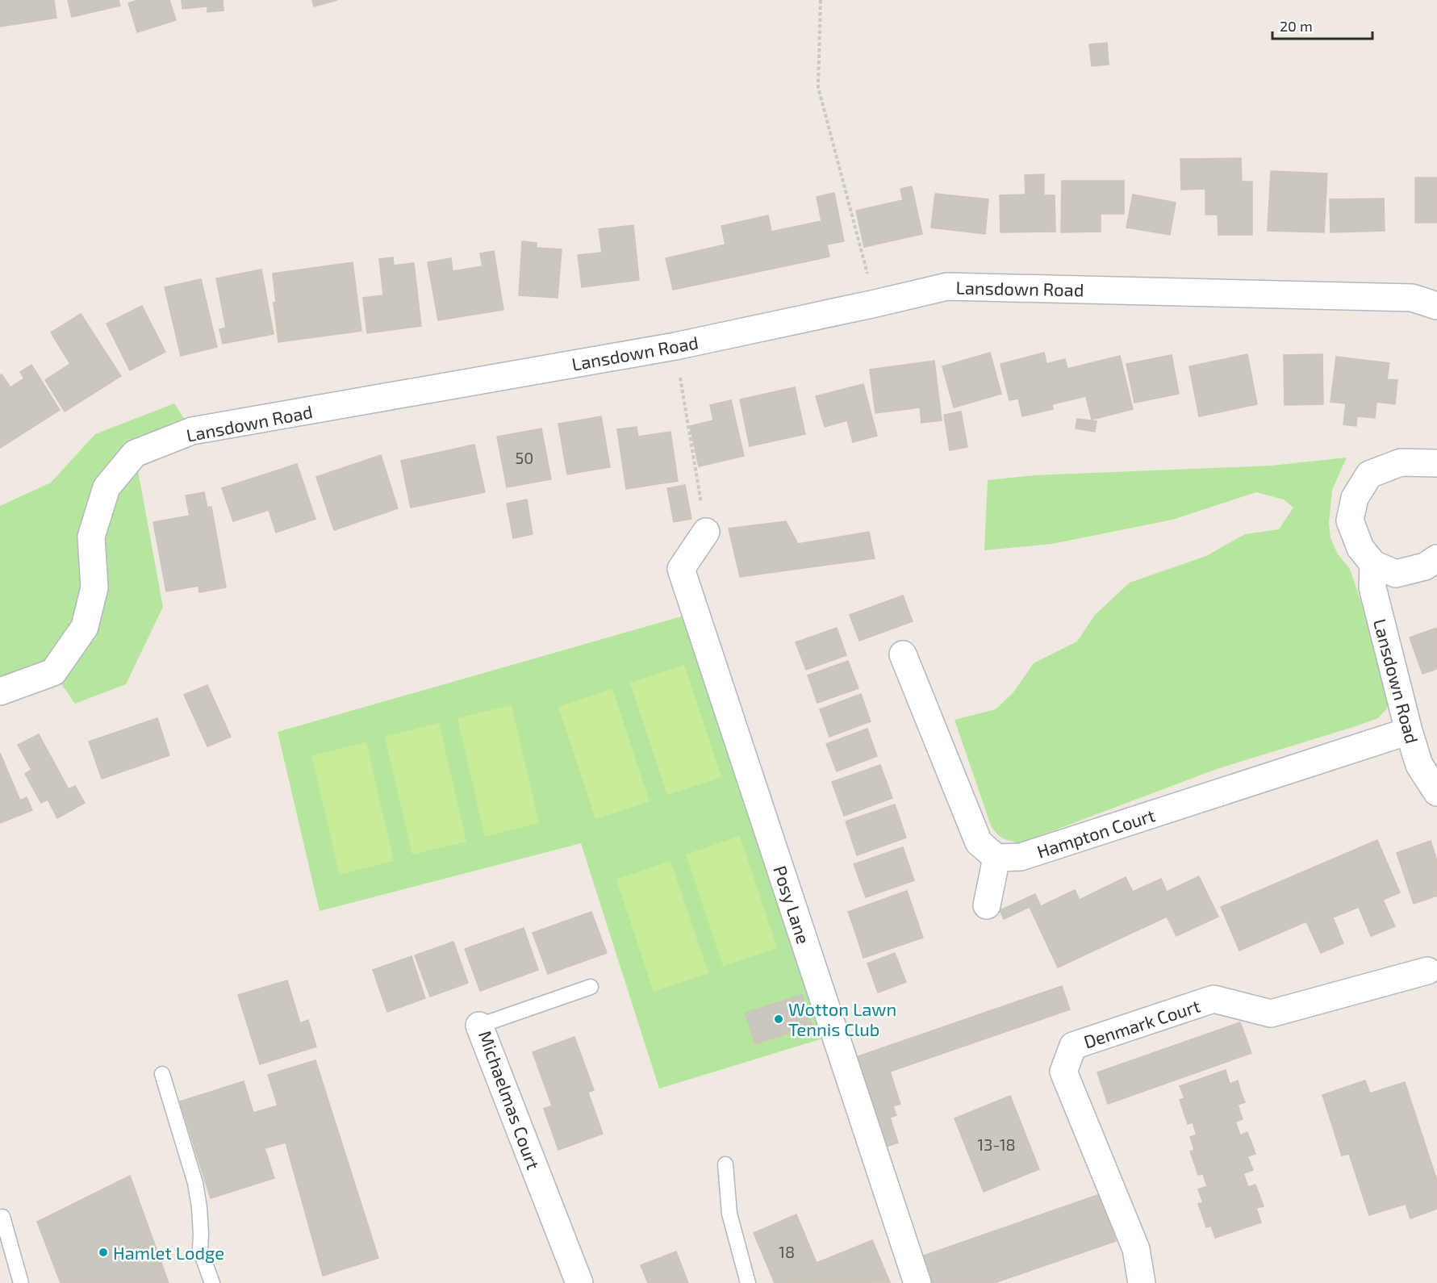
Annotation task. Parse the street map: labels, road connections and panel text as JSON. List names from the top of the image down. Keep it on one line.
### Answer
{"streets":{"street":["Lansdown Road","Hampton Court","Posy Lane","Denmark Court","Michaelmas Court"]},"crossings":[["Lansdown Road","Hampton Court"]],"places":["Wotton Lawn Tennis Club","Hamlet Lodge"],"house_numbers":["50","13-18","18"],"scale_bar":"20 m"}
